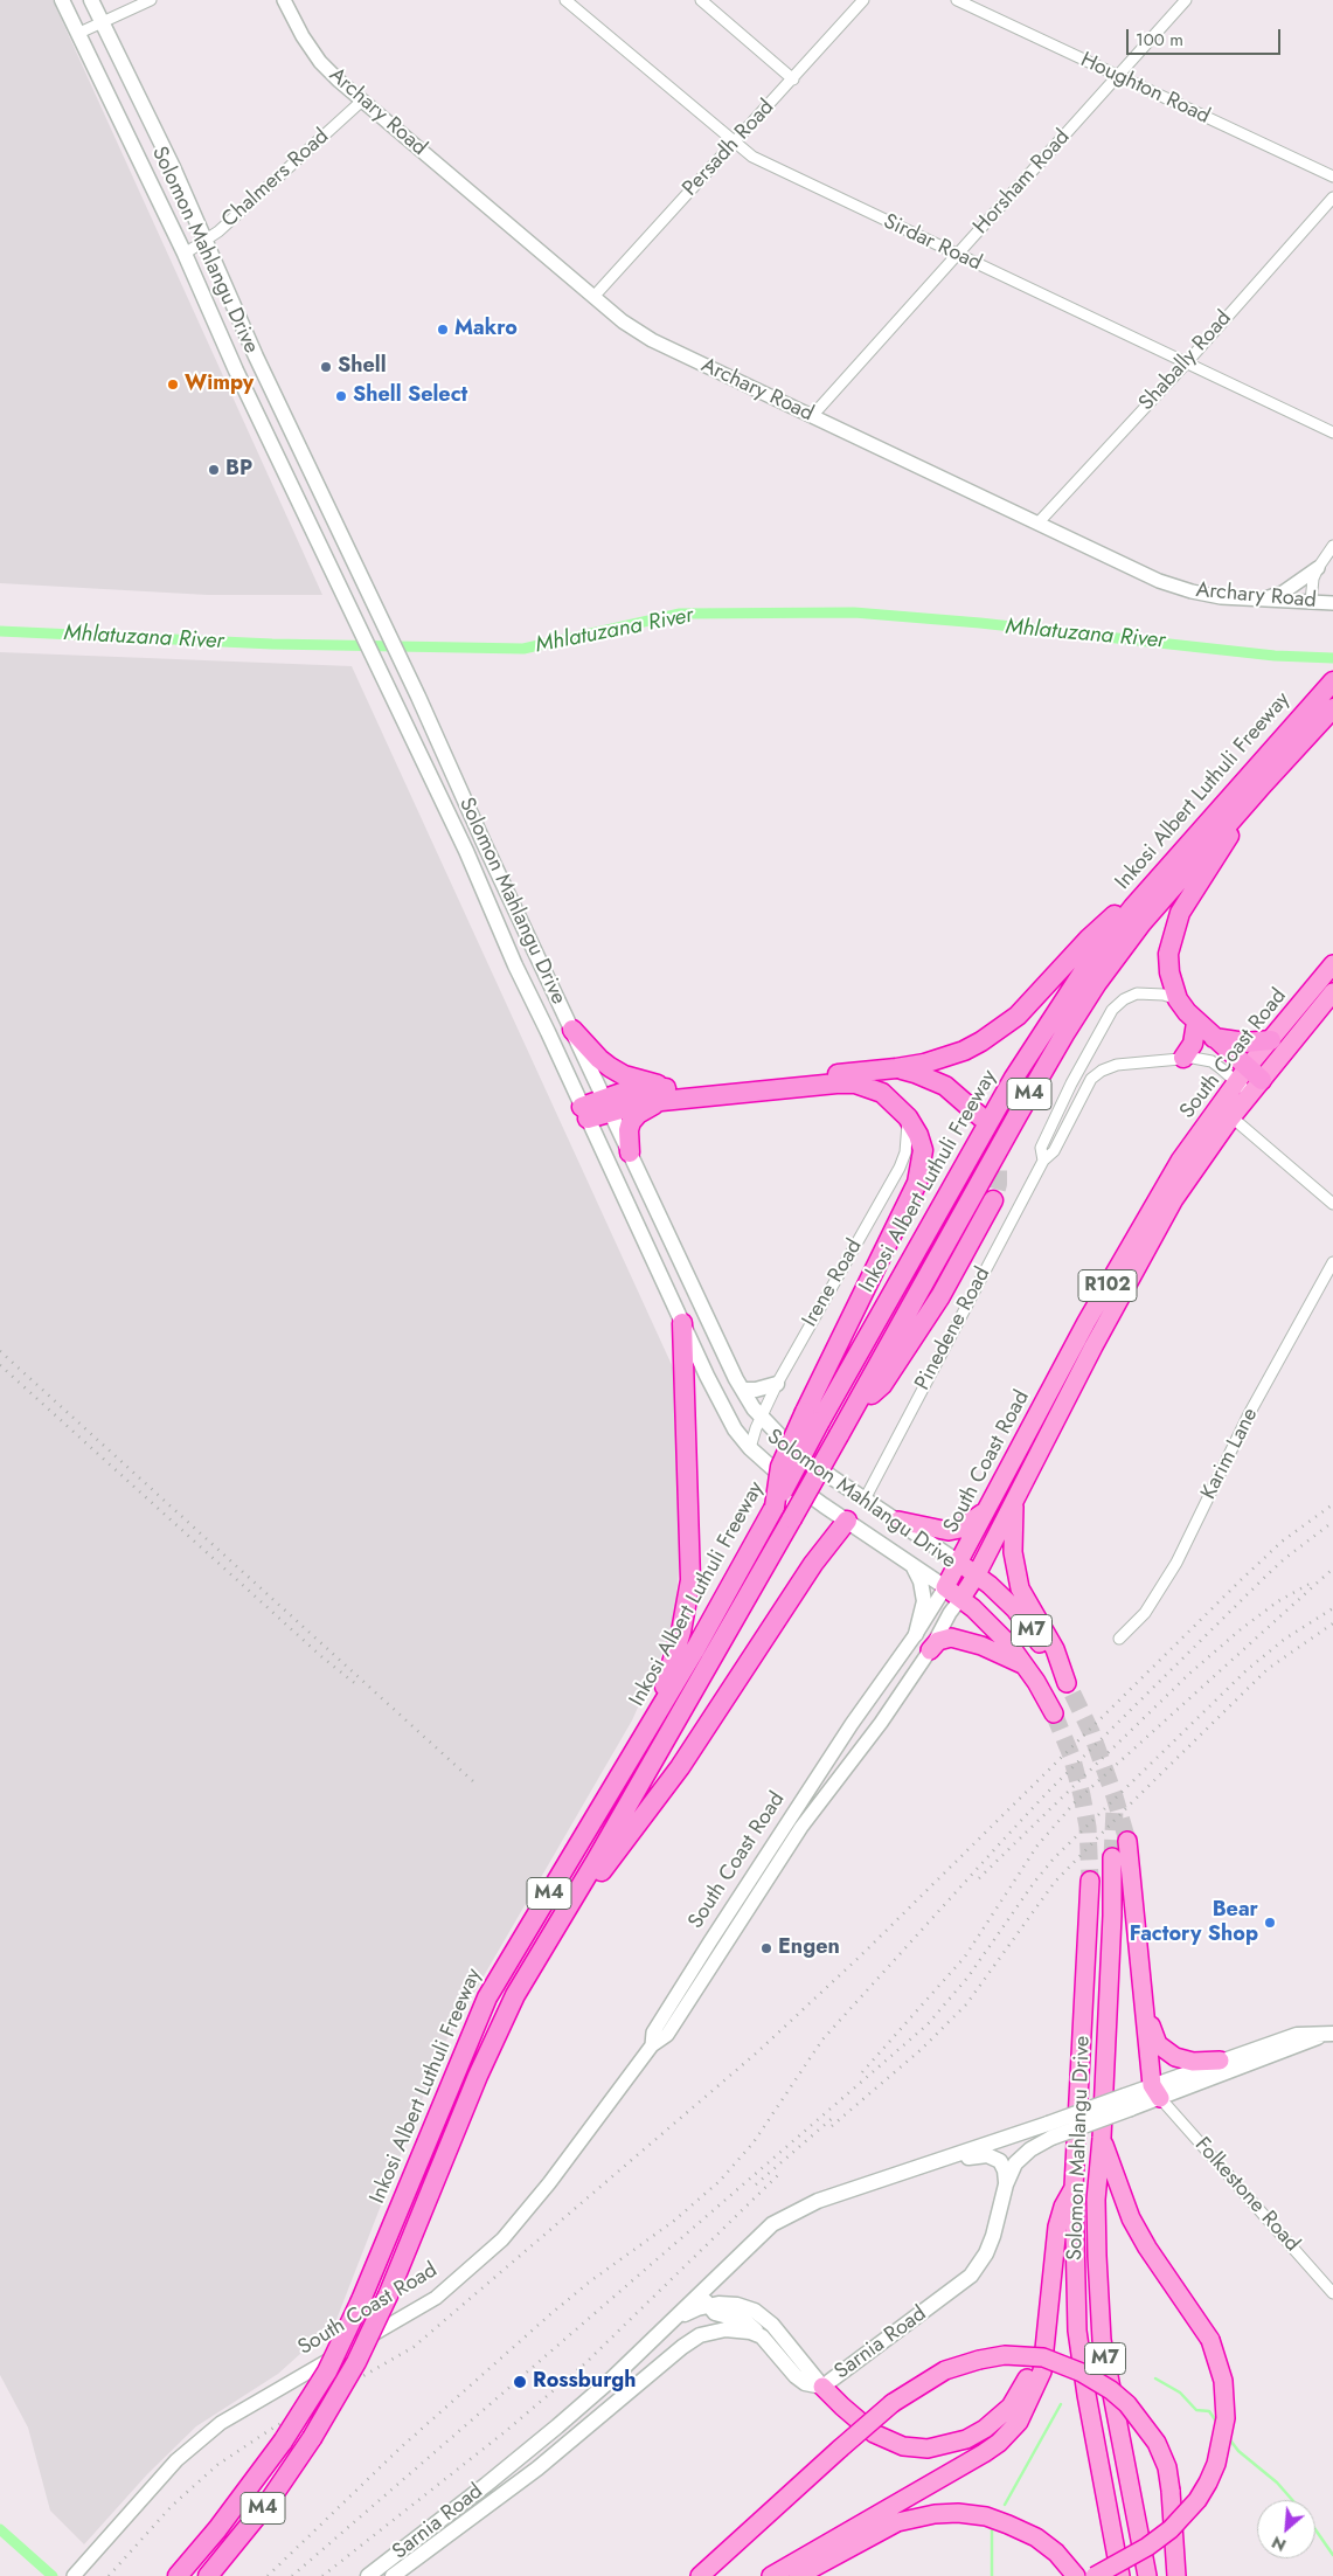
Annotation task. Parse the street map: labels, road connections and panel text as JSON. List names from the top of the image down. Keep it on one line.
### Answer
{"streets":{"highway":["Solomon Mahlangu Drive","Inkosi Albert Luthuli Freeway","South Coast Road","M4","R102","M7"],"main road":["Sarnia Road"],"street":["Houghton Road","Archary Road","Persadh Road","Chalmers Road","Horsham Road","Sirdar Road","Shabally Road","Irene Road","Pinedene Road","Karim Lane","Folkestone Road"]},"crossings":[["Houghton Road","Horsham Road"],["Archary Road","Persadh Road"],["Archary Road","Chalmers Road"],["Archary Road","Horsham Road"],["Archary Road","Shabally Road"],["Persadh Road","Sirdar Road"],["Chalmers Road","Solomon Mahlangu Drive"],["Horsham Road","Sirdar Road"],["Sirdar Road","Shabally Road"],["Solomon Mahlangu Drive","South Coast Road"],["Solomon Mahlangu Drive","Irene Road"],["Solomon Mahlangu Drive","Pinedene Road"],["Folkestone Road","Sarnia Road"]],"water":["Mhlatuzana River"],"places":["Makro","Shell","Wimpy","Shell Select","BP","Bear Factory Shop","Engen","Rossburgh"],"scale_bar":"100 m","north":"bottom left"}
